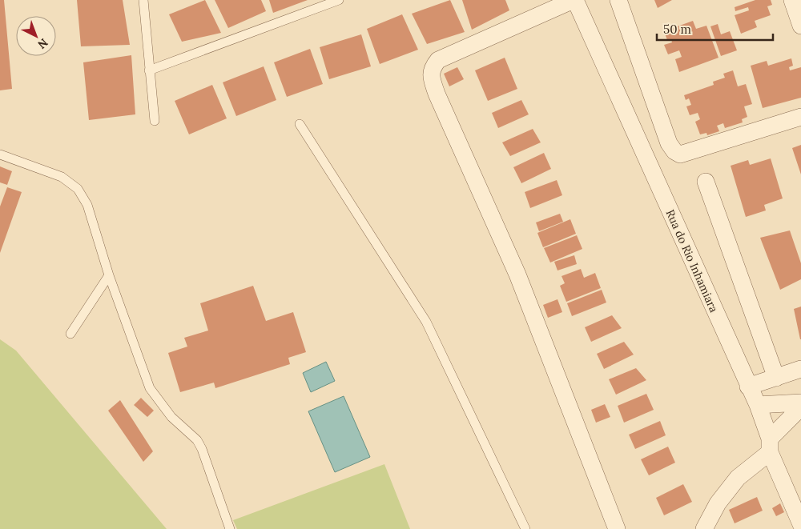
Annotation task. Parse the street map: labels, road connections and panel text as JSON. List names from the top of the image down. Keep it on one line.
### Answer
{"streets":{"street":["Rua do Rio Inhamiara"]},"scale_bar":"50 m","north":"bottom right"}
